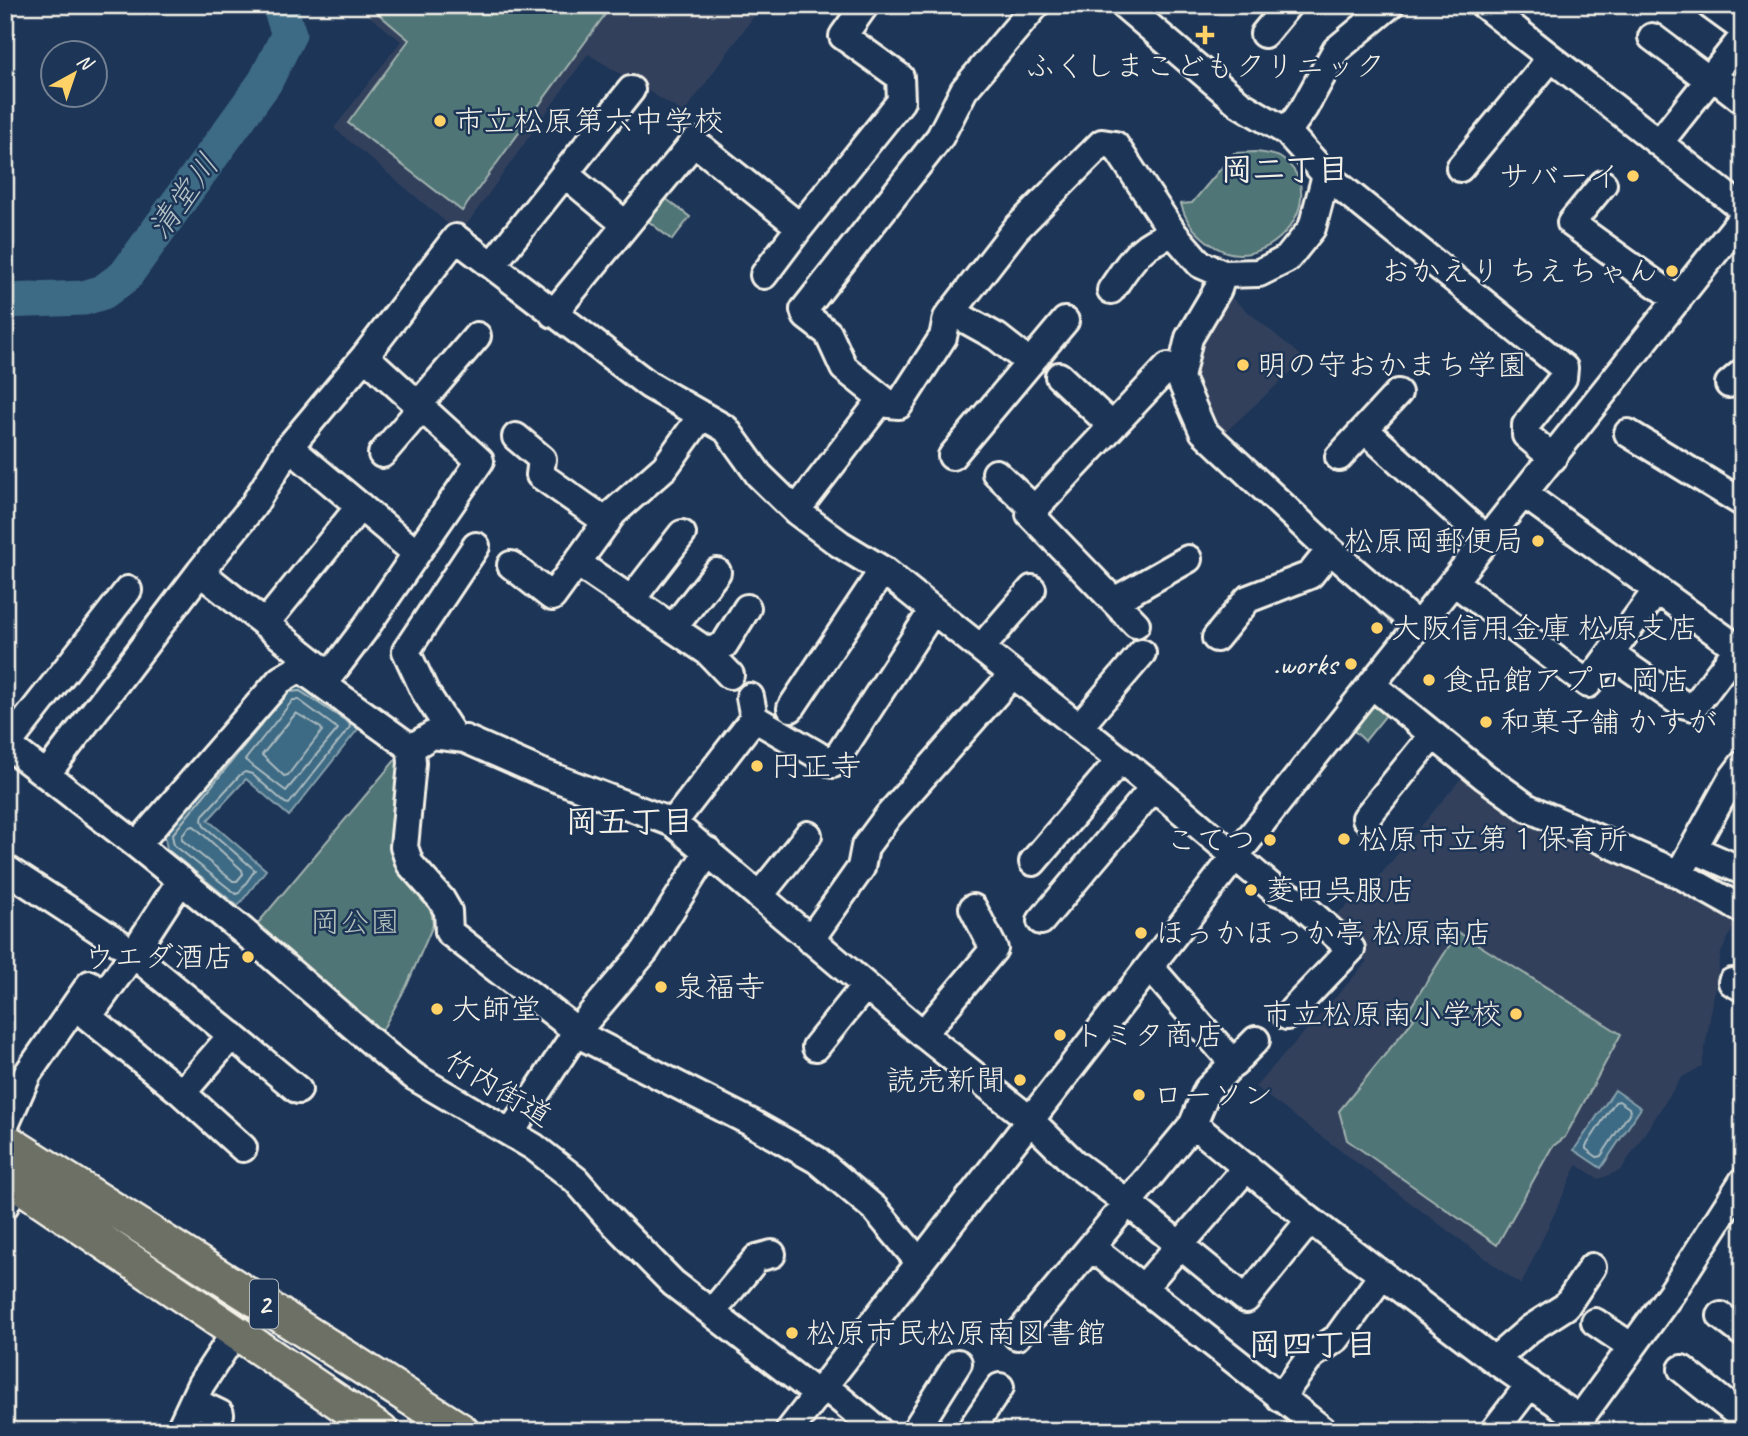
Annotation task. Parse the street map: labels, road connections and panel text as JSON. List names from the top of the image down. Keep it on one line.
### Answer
{"streets":{"main road":["2"],"street":["竹内街道"]},"districts":["岡二丁目","岡五丁目","岡四丁目"],"water":["清堂川"],"parks":["岡公園"],"places":{"health":["ふくしまこどもクリニック"],"other":["市立松原第六中学校","サバーイ","おかえり ちえちゃん","明の守おかまち学園","松原岡郵便局","大阪信用金庫 松原支店",".works","食品館アプロ 岡店","和菓子舗 かすが","円正寺","松原市立第１保育所","こてつ","菱田呉服店","ほっかほっか亭 松原南店","ウエダ酒店","泉福寺","大師堂","市立松原南小学校","トミタ商店","読売新聞","ローソン","松原市民松原南図書館"]},"north":"top right"}
